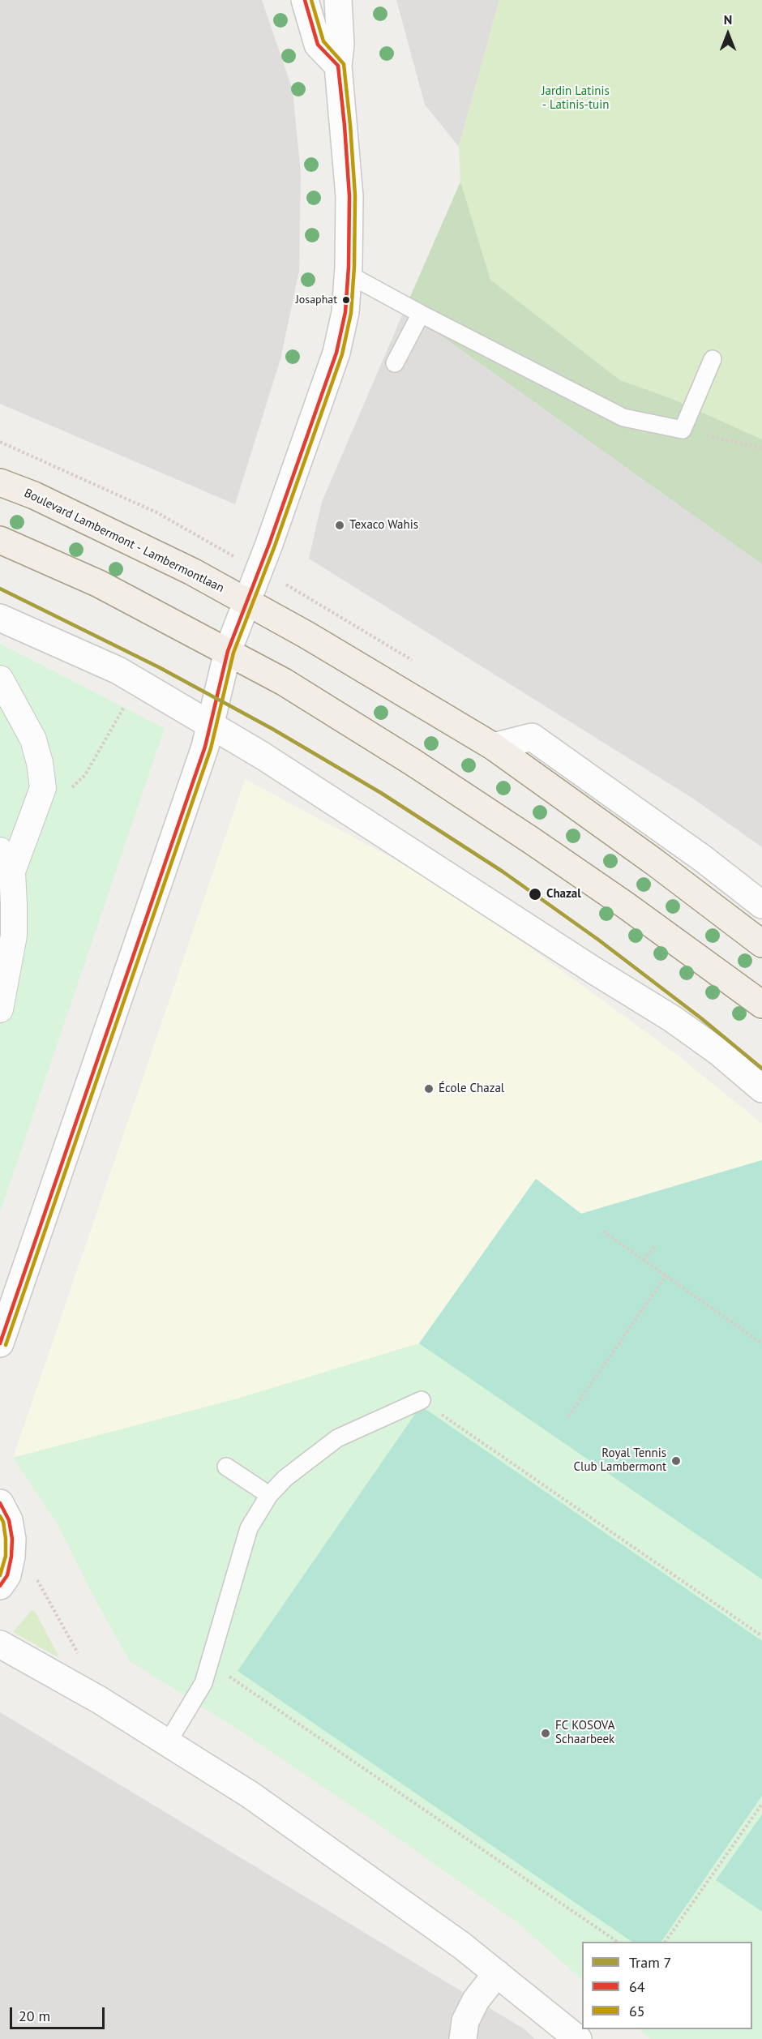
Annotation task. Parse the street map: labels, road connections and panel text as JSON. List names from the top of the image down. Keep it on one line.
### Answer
{"streets":{"main road":["Boulevard Lambermont - Lambermontlaan"]},"parks":["Jardin Latinis - Latinis-tuin"],"places":["Josaphat","Texaco Wahis","Chazal","École Chazal","Royal Tennis Club Lambermont","FC KOSOVA Schaarbeek"],"lines":["transit line 64","transit line 65","tram line 7"],"legend":["Tram 7","64","65"],"scale_bar":"20 m","north":"top"}
